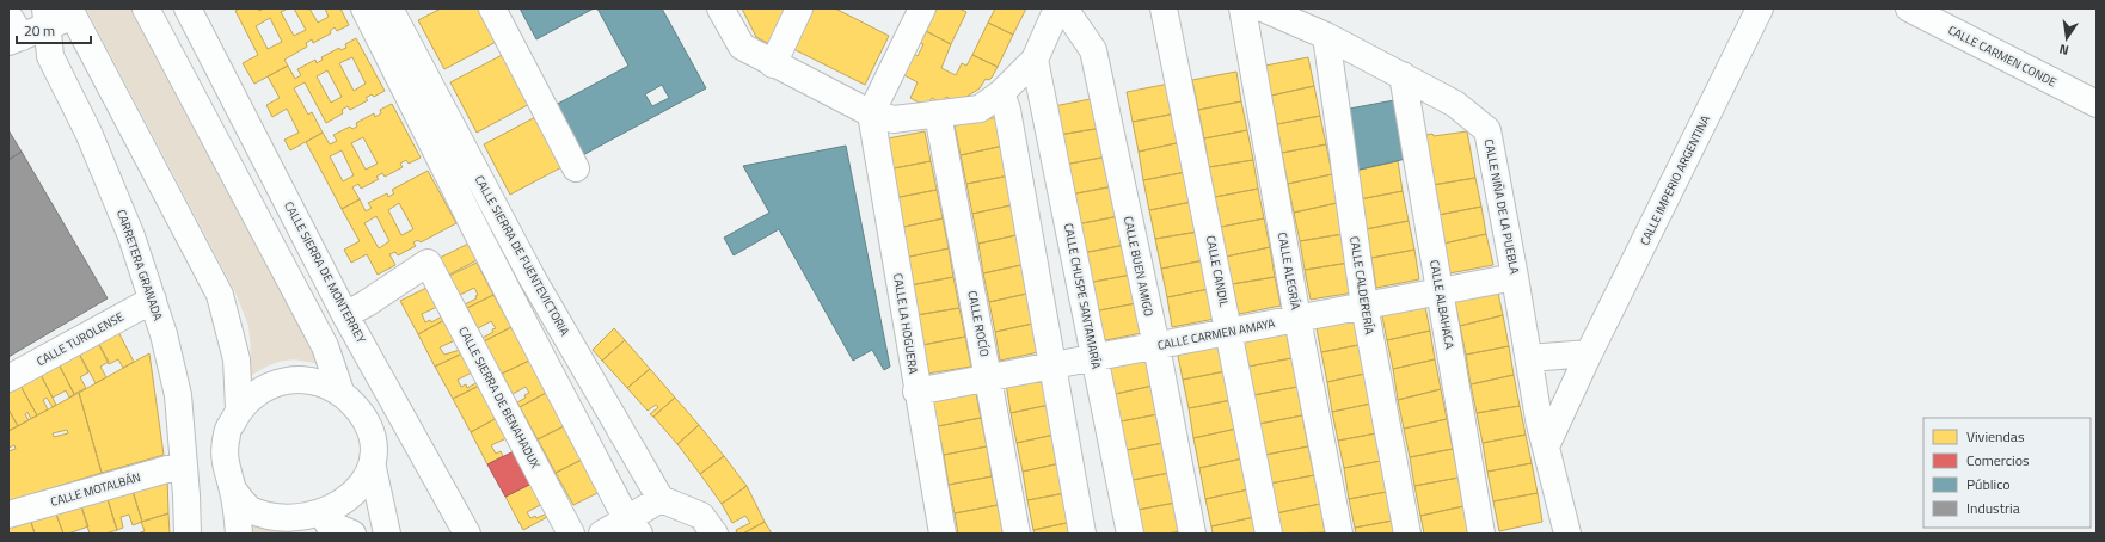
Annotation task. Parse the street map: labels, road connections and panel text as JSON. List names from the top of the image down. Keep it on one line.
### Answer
{"streets":{"street":["CALLE CARMEN CONDE","CALLE IMPERIO ARGENTINA","CALLE NIÑA DE LA PUEBLA","CALLE SIERRA DE FUENTEVICTORIA","CARRETERA GRANADA","CALLE BUEN AMIGO","CALLE CANDIL","CALLE ALEGRÍA","CALLE SIERRA DE MONTERREY","CALLE CALDERERÍA","CALLE CHUSPE SANTAMARÍA","CALLE ALBAHACA","CALLE LA HOGUERA","CALLE ROCÍO","CALLE CARMEN AMAYA","CALLE TUROLENSE","CALLE SIERRA DE BENAHADUX","CALLE MOTALBÁN"]},"crossings":[["CALLE IMPERIO ARGENTINA","CALLE NIÑA DE LA PUEBLA"],["CALLE NIÑA DE LA PUEBLA","CALLE CALDERERÍA"],["CALLE NIÑA DE LA PUEBLA","CALLE ALBAHACA"],["CALLE NIÑA DE LA PUEBLA","CALLE CARMEN AMAYA"],["CARRETERA GRANADA","CALLE TUROLENSE"],["CARRETERA GRANADA","CALLE MOTALBÁN"],["CALLE BUEN AMIGO","CALLE CARMEN AMAYA"],["CALLE CANDIL","CALLE CARMEN AMAYA"],["CALLE ALEGRÍA","CALLE CARMEN AMAYA"],["CALLE SIERRA DE MONTERREY","CALLE SIERRA DE BENAHADUX"],["CALLE CALDERERÍA","CALLE CARMEN AMAYA"],["CALLE CHUSPE SANTAMARÍA","CALLE CARMEN AMAYA"],["CALLE ALBAHACA","CALLE CARMEN AMAYA"],["CALLE LA HOGUERA","CALLE CARMEN AMAYA"],["CALLE ROCÍO","CALLE CARMEN AMAYA"]],"legend":["Viviendas","Comercios","Público","Industria"],"scale_bar":"20 m","north":"bottom"}
